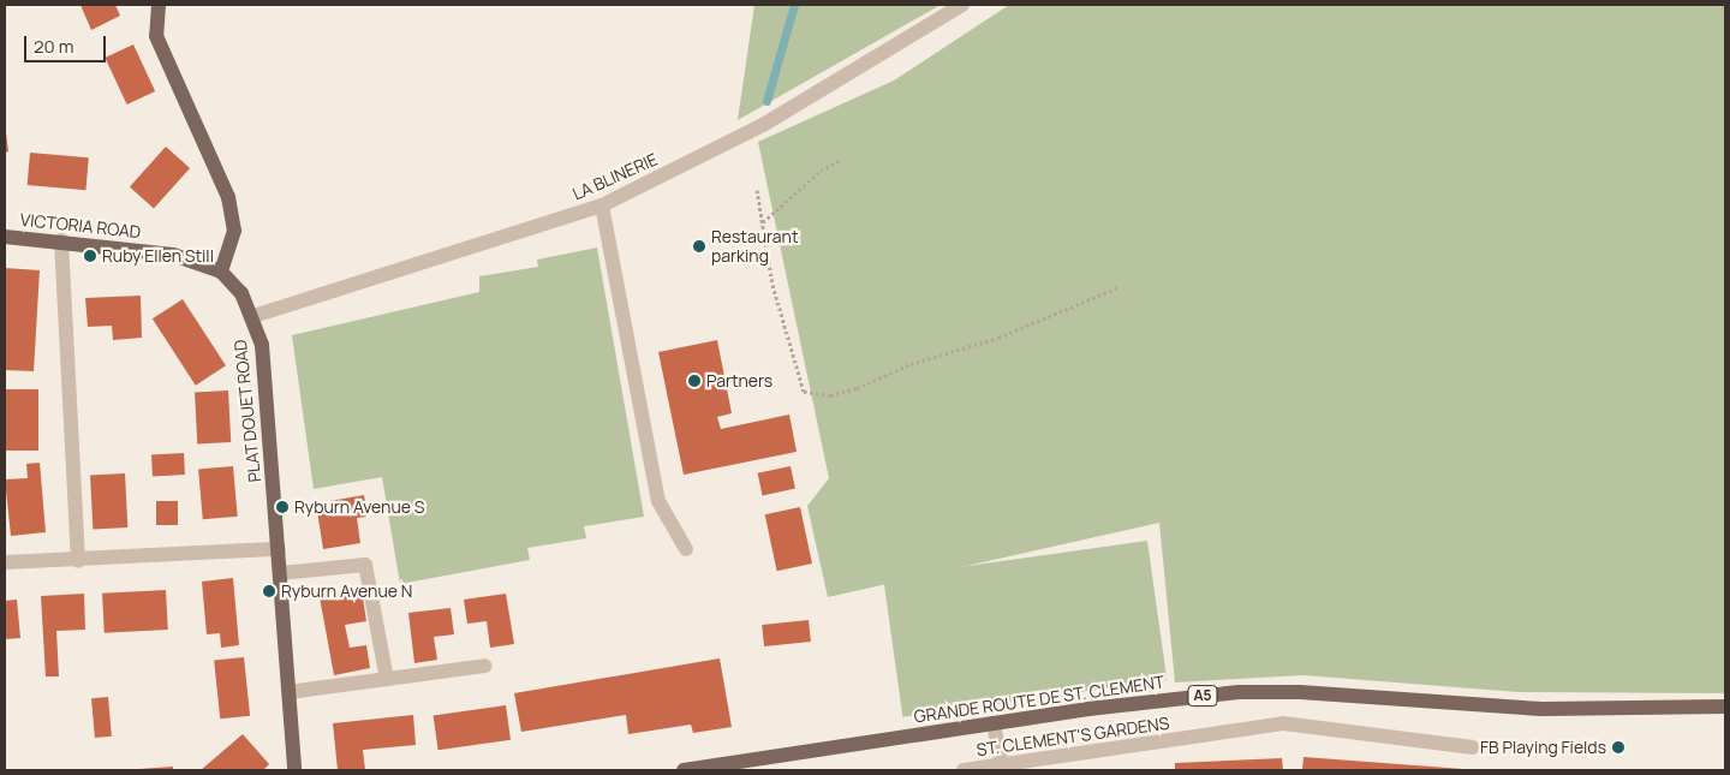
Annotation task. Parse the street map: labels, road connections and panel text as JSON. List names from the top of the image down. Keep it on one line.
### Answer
{"streets":{"main road":["VICTORIA ROAD","PLAT DOUET ROAD","A5","GRANDE ROUTE DE ST. CLEMENT"],"street":["LA BLINERIE","ST. CLEMENT'S GARDENS"]},"crossings":[["LA BLINERIE","PLAT DOUET ROAD"],["VICTORIA ROAD","PLAT DOUET ROAD"]],"places":["Restaurant parking","Ruby Ellen Still","Partners","Ryburn Avenue S","Ryburn Avenue N","FB Playing Fields"],"scale_bar":"20 m"}
